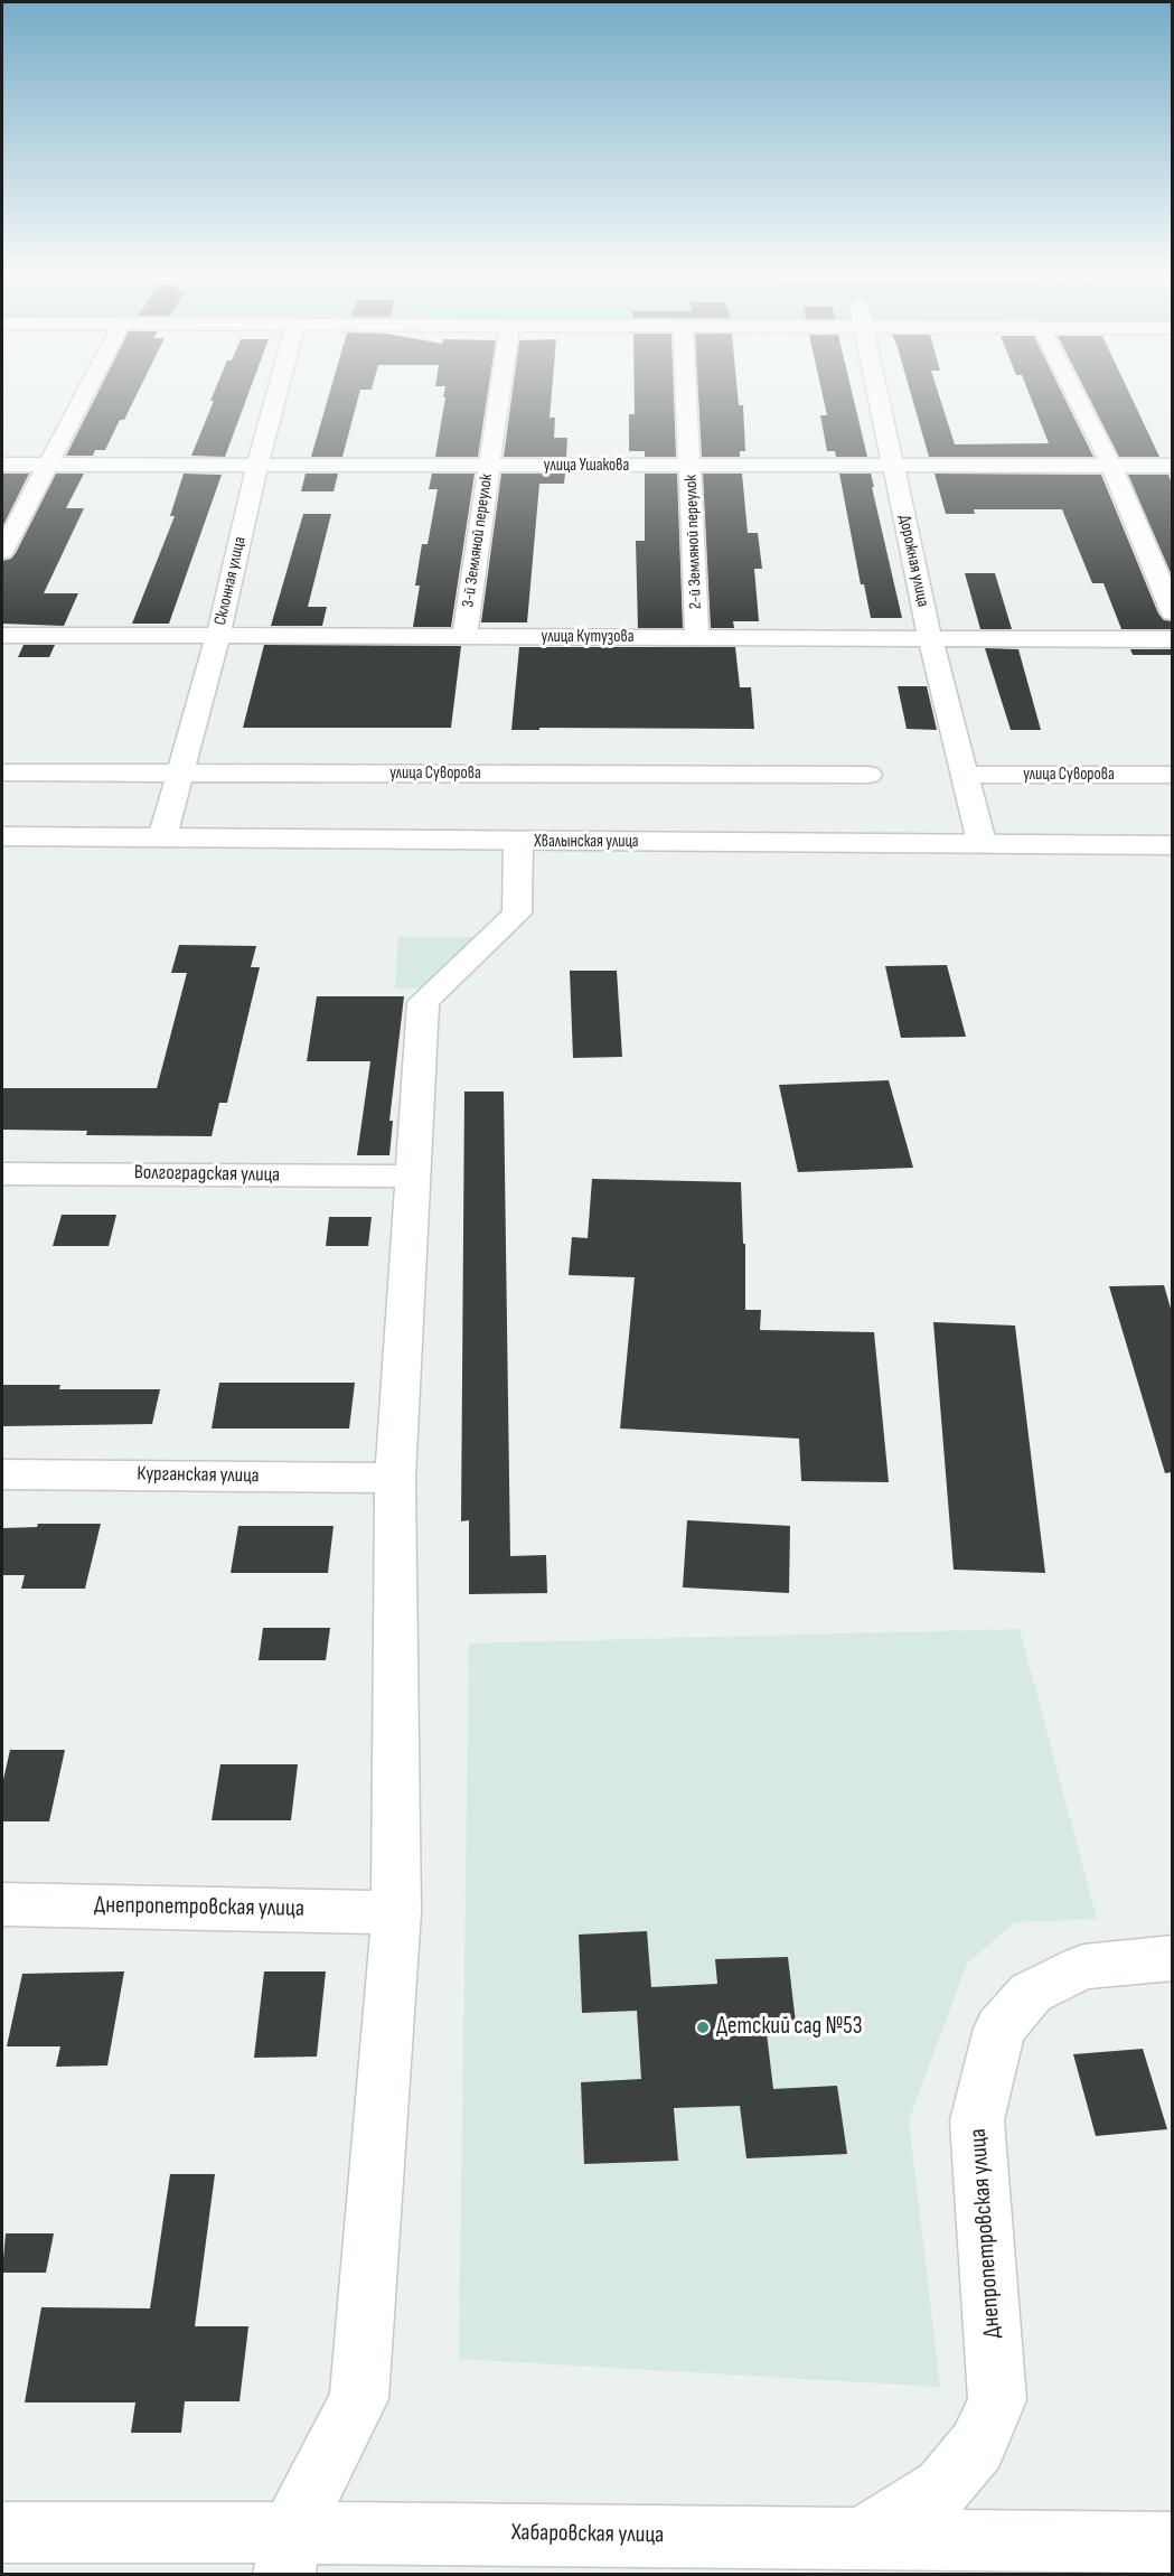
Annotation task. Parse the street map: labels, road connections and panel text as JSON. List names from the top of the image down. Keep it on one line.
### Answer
{"streets":{"street":["улица Ушакова","3-й Земляной переулок","2-й Земляной переулок","Дорожная улица","Склонная улица","улица Кутузова","улица Суворова","Хвалынская улица","Волгоградская улица","Курганская улица","Днепропетровская улица","Хабаровская улица"]},"crossings":[["улица Ушакова","3-й Земляной переулок"],["улица Ушакова","2-й Земляной переулок"],["улица Ушакова","Дорожная улица"],["улица Ушакова","Склонная улица"],["3-й Земляной переулок","улица Кутузова"],["2-й Земляной переулок","улица Кутузова"],["Дорожная улица","улица Кутузова"],["Дорожная улица","улица Суворова"],["Дорожная улица","Хвалынская улица"],["Склонная улица","улица Кутузова"],["Склонная улица","улица Суворова"],["Склонная улица","Хвалынская улица"],["Днепропетровская улица","Хабаровская улица"]],"places":["Детский сад №53"]}
